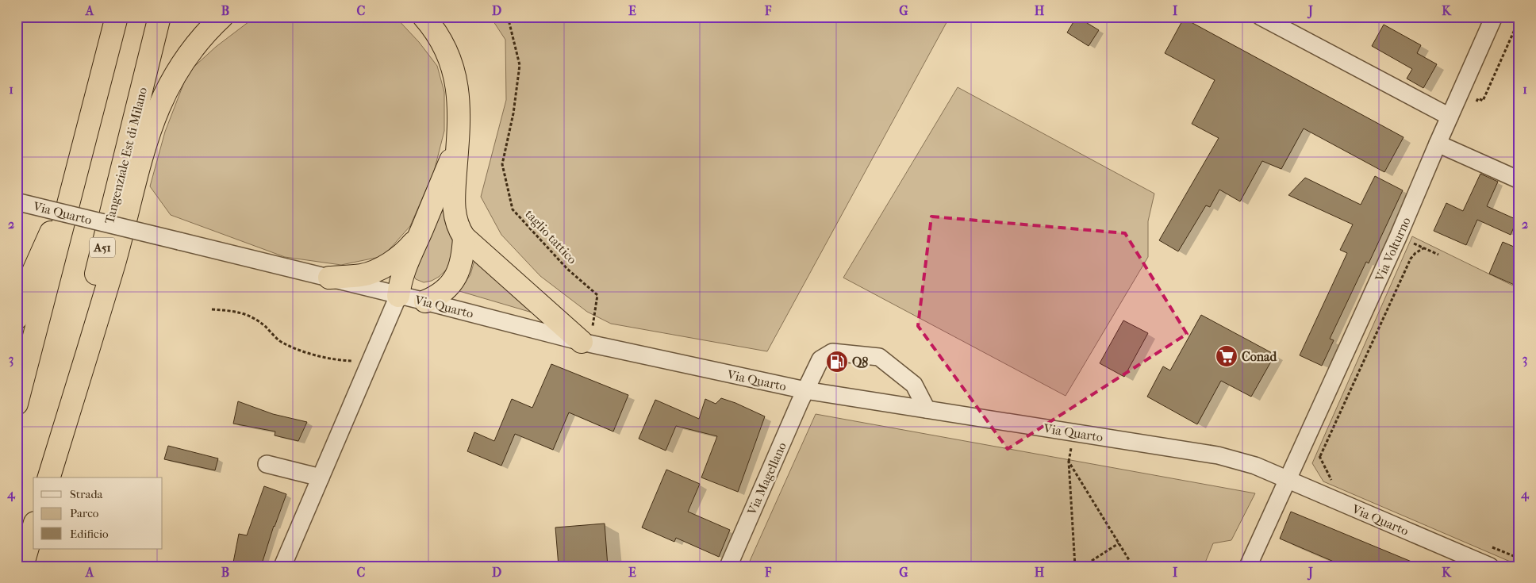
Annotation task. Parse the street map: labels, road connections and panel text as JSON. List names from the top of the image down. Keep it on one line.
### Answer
{"streets":{"highway":["Tangenziale Est di Milano","A51"],"street":["Via Quarto","Via Volturno","Via Magellano"],"path":["taglio tattico"]},"crossings":[["Via Quarto","taglio tattico"],["Via Quarto","Via Volturno"],["Via Quarto","Via Magellano"]],"places":{"supermarket":["Conad"],"fuel station":["Q8"]},"legend":["Strada","Parco","Edificio"],"grid":{"columns":["A","B","C","D","E","F","G","H","I","J","K"],"rows":["1","2","3","4"]}}
